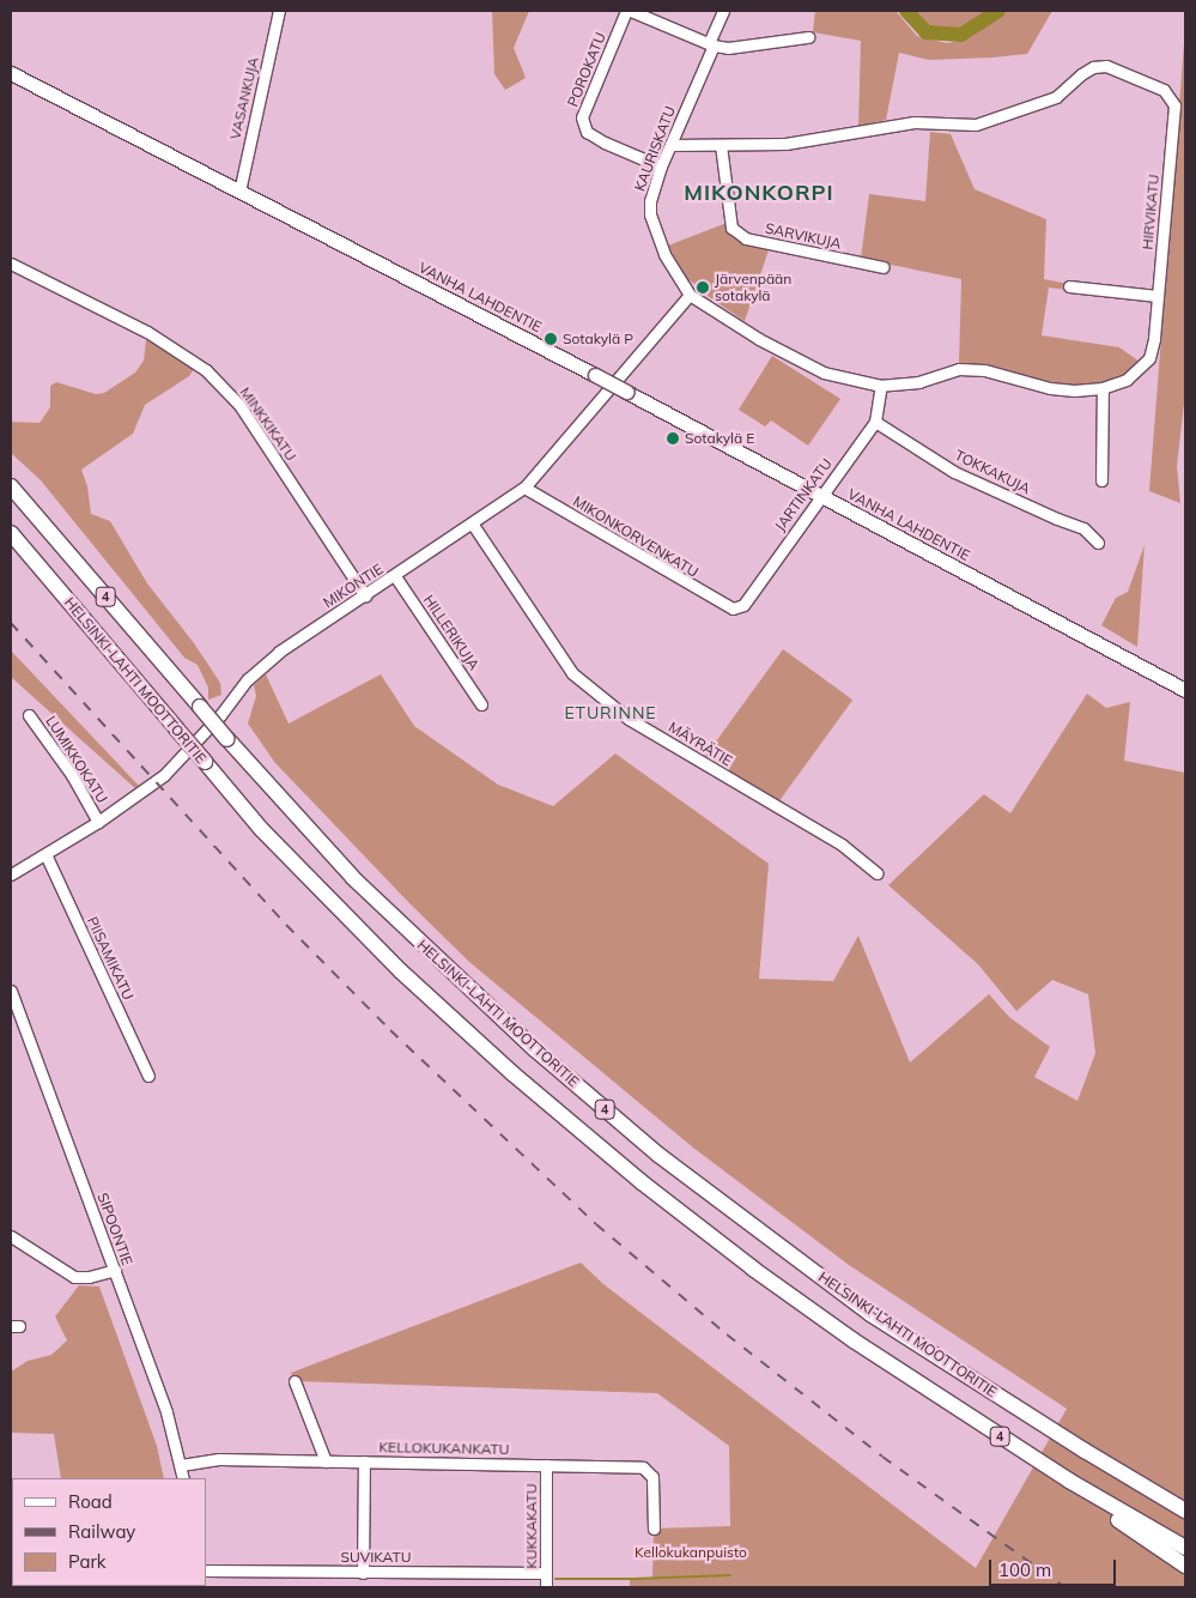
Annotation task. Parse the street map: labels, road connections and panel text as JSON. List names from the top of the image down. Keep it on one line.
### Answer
{"streets":{"highway":["4","HELSINKI-LAHTI MOOTTORITIE"],"main road":["VANHA LAHDENTIE"],"street":["POROKATU","VASANKUJA","KAURISKATU","HIRVIKATU","SARVIKUJA","MINKKIKATU","TOKKAKUJA","JARTINKATU","MIKONKORVENKATU","MIKONTIE","HILLERIKUJA","MÄYRÄTIE","LUMIKKOKATU","PIISAMIKATU","SIPOONTIE","KELLOKUKANKATU","KUKKAKATU","SUVIKATU"]},"crossings":[["POROKATU","KAURISKATU"],["VASANKUJA","VANHA LAHDENTIE"],["KAURISKATU","HIRVIKATU"],["KAURISKATU","MIKONTIE"],["HIRVIKATU","SARVIKUJA"],["HIRVIKATU","JARTINKATU"],["HIRVIKATU","MIKONTIE"],["VANHA LAHDENTIE","JARTINKATU"],["MINKKIKATU","MIKONTIE"],["TOKKAKUJA","JARTINKATU"],["JARTINKATU","MIKONKORVENKATU"],["MIKONKORVENKATU","MIKONTIE"],["MIKONTIE","HILLERIKUJA"],["MIKONTIE","MÄYRÄTIE"],["MIKONTIE","LUMIKKOKATU"],["MIKONTIE","PIISAMIKATU"],["4","HELSINKI-LAHTI MOOTTORITIE"],["SIPOONTIE","KELLOKUKANKATU"],["KELLOKUKANKATU","KUKKAKATU"],["KUKKAKATU","SUVIKATU"]],"districts":["MIKONKORPI","ETURINNE"],"parks":["Kellokukanpuisto"],"places":["Järvenpään sotakylä","Sotakylä P","Sotakylä E"],"legend":["Road","Railway","Park"],"scale_bar":"100 m"}
